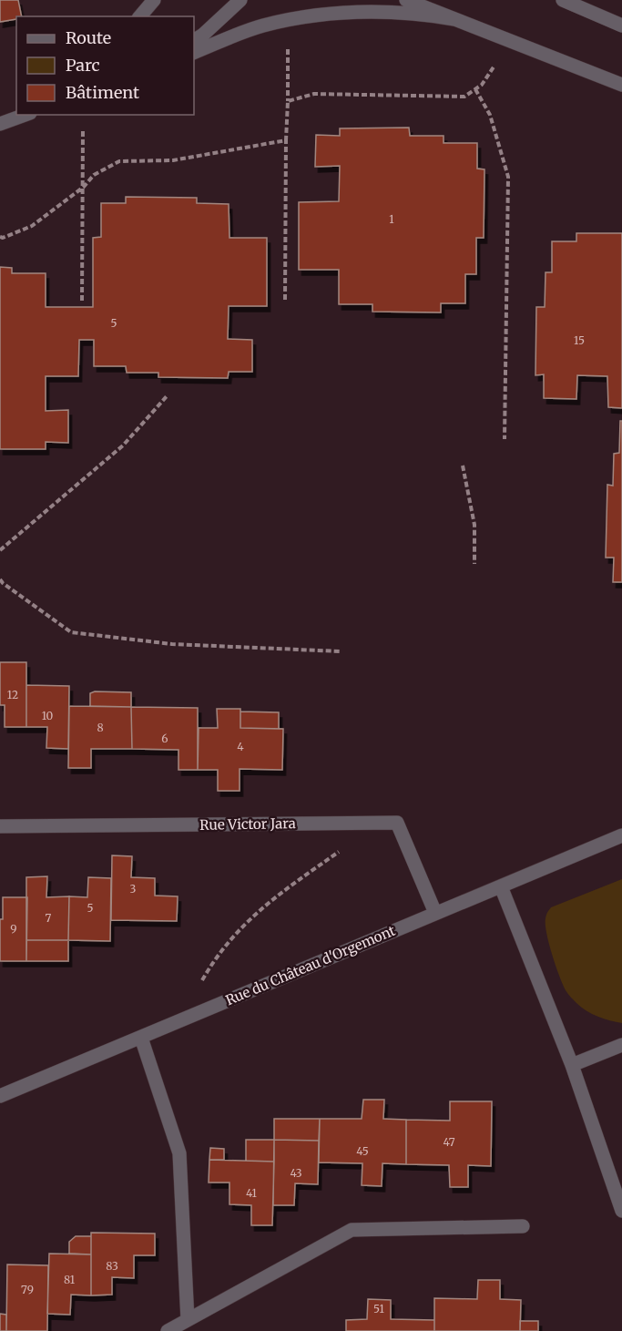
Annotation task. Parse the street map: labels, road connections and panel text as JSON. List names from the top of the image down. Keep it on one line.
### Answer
{"streets":{"street":["Rue Victor Jara","Rue du Château d'Orgemont"]},"crossings":[["Rue Victor Jara","Rue du Château d'Orgemont"]],"house_numbers":["1","5","15","12","10","8","6","4","3","5","7","9","47","45","43","41","83","81","79","51"],"legend":["Route","Parc","Bâtiment"]}
